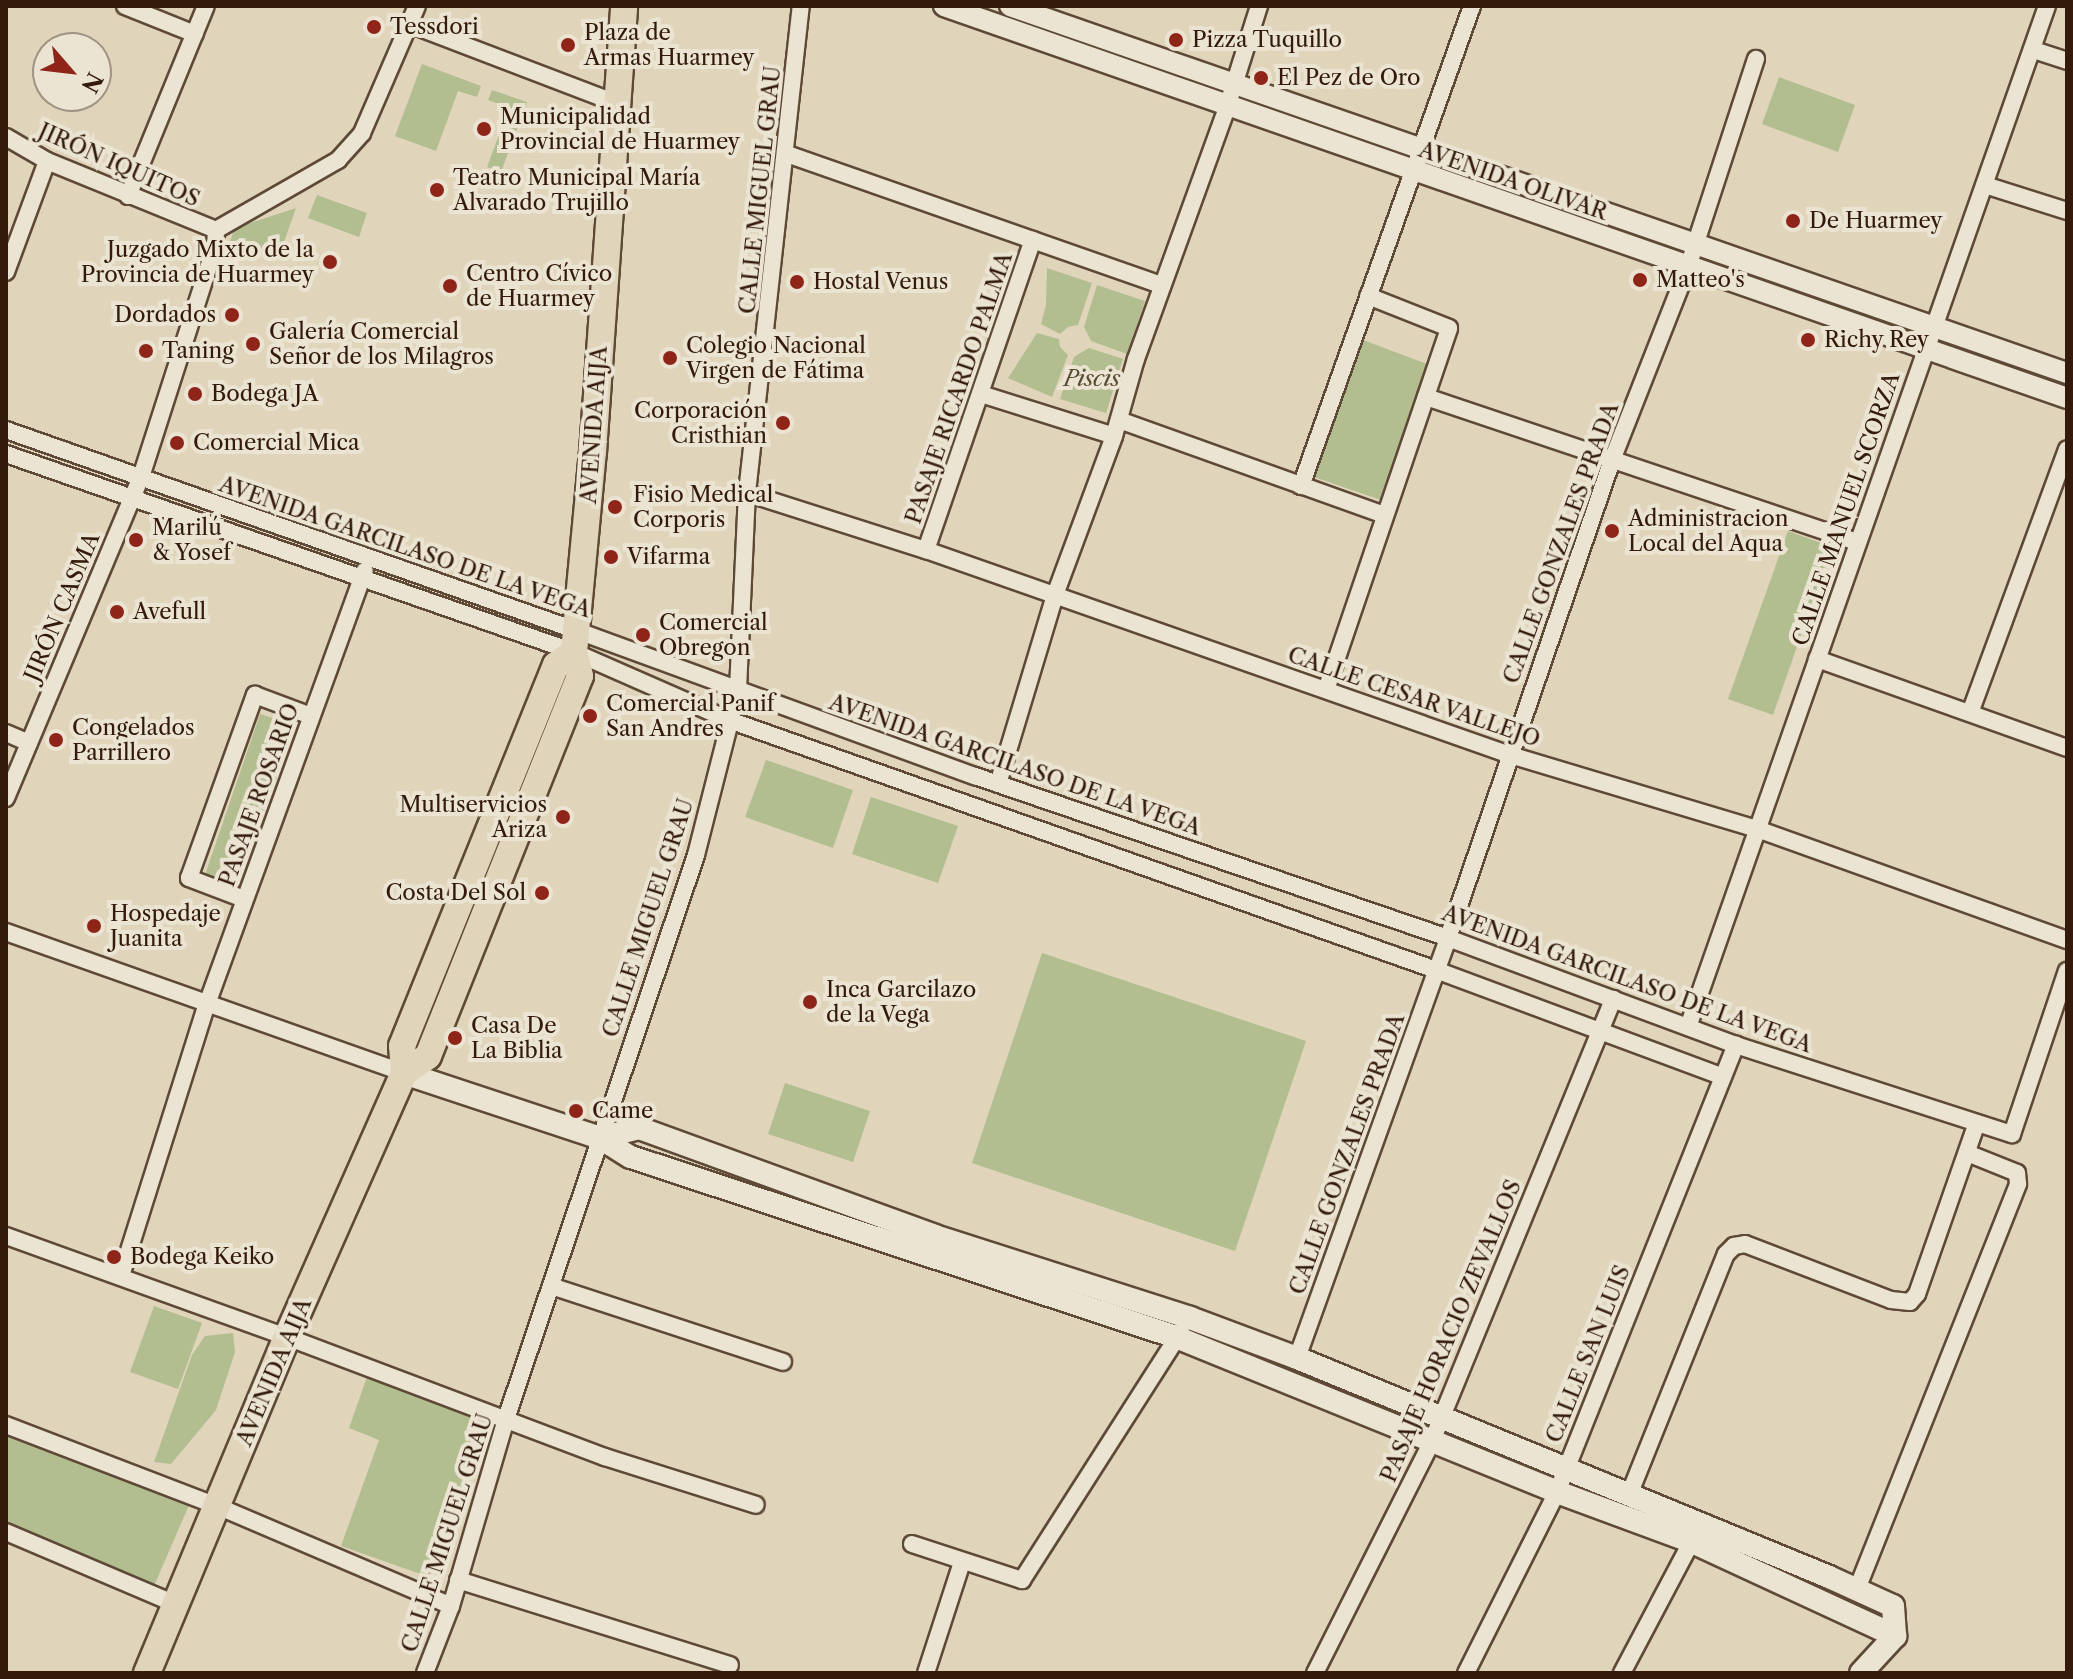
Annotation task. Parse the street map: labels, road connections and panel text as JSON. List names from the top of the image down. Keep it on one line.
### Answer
{"streets":{"main road":["AVENIDA AIJA"],"street":["JIRÓN IQUITOS","AVENIDA OLIVAR","CALLE MIGUEL GRAU","PASAJE RICARDO PALMA","CALLE MANUEL SCORZA","CALLE GONZALES PRADA","AVENIDA GARCILASO DE LA VEGA","JIRÓN CASMA","CALLE CESAR VALLEJO","PASAJE ROSARIO","PASAJE HORACIO ZEVALLOS","CALLE SAN LUIS"]},"crossings":[["JIRÓN IQUITOS","JIRÓN CASMA"],["AVENIDA OLIVAR","CALLE MANUEL SCORZA"],["AVENIDA OLIVAR","CALLE GONZALES PRADA"],["CALLE MIGUEL GRAU","AVENIDA GARCILASO DE LA VEGA"],["CALLE MIGUEL GRAU","CALLE CESAR VALLEJO"],["PASAJE RICARDO PALMA","CALLE CESAR VALLEJO"],["AVENIDA AIJA","AVENIDA GARCILASO DE LA VEGA"],["CALLE MANUEL SCORZA","AVENIDA GARCILASO DE LA VEGA"],["CALLE MANUEL SCORZA","CALLE CESAR VALLEJO"],["CALLE GONZALES PRADA","AVENIDA GARCILASO DE LA VEGA"],["CALLE GONZALES PRADA","CALLE CESAR VALLEJO"],["AVENIDA GARCILASO DE LA VEGA","JIRÓN CASMA"],["AVENIDA GARCILASO DE LA VEGA","PASAJE ROSARIO"],["AVENIDA GARCILASO DE LA VEGA","PASAJE HORACIO ZEVALLOS"],["AVENIDA GARCILASO DE LA VEGA","CALLE SAN LUIS"]],"parks":["Piscis"],"places":["Tessdori","Pizza Tuquillo","Plaza de Armas Huarmey","El Pez de Oro","Municipalidad Provincial de Huarmey","Teatro Municipal María Alvarado Trujillo","De Huarmey","Juzgado Mixto de la Provincia de Huarmey","Matteo's","Hostal Venus","Centro Cívico de Huarmey","Dordados","Richy Rey","Galería Comercial Señor de los Milagros","Taning","Colegio Nacional Virgen de Fátima","Bodega JA","Corporación Cristhian","Comercial Mica","Fisio Medical Corporis","Administracion Local del Aqua","Marilú & Yosef","Vifarma","Avefull","Comercial Obregon","Comercial Panif San Andres","Congelados Parrillero","Multiservicios Ariza","Costa Del Sol","Hospedaje Juanita","Inca Garcilazo de la Vega","Casa De La Biblia","Came","Bodega Keiko"],"north":"bottom right"}
